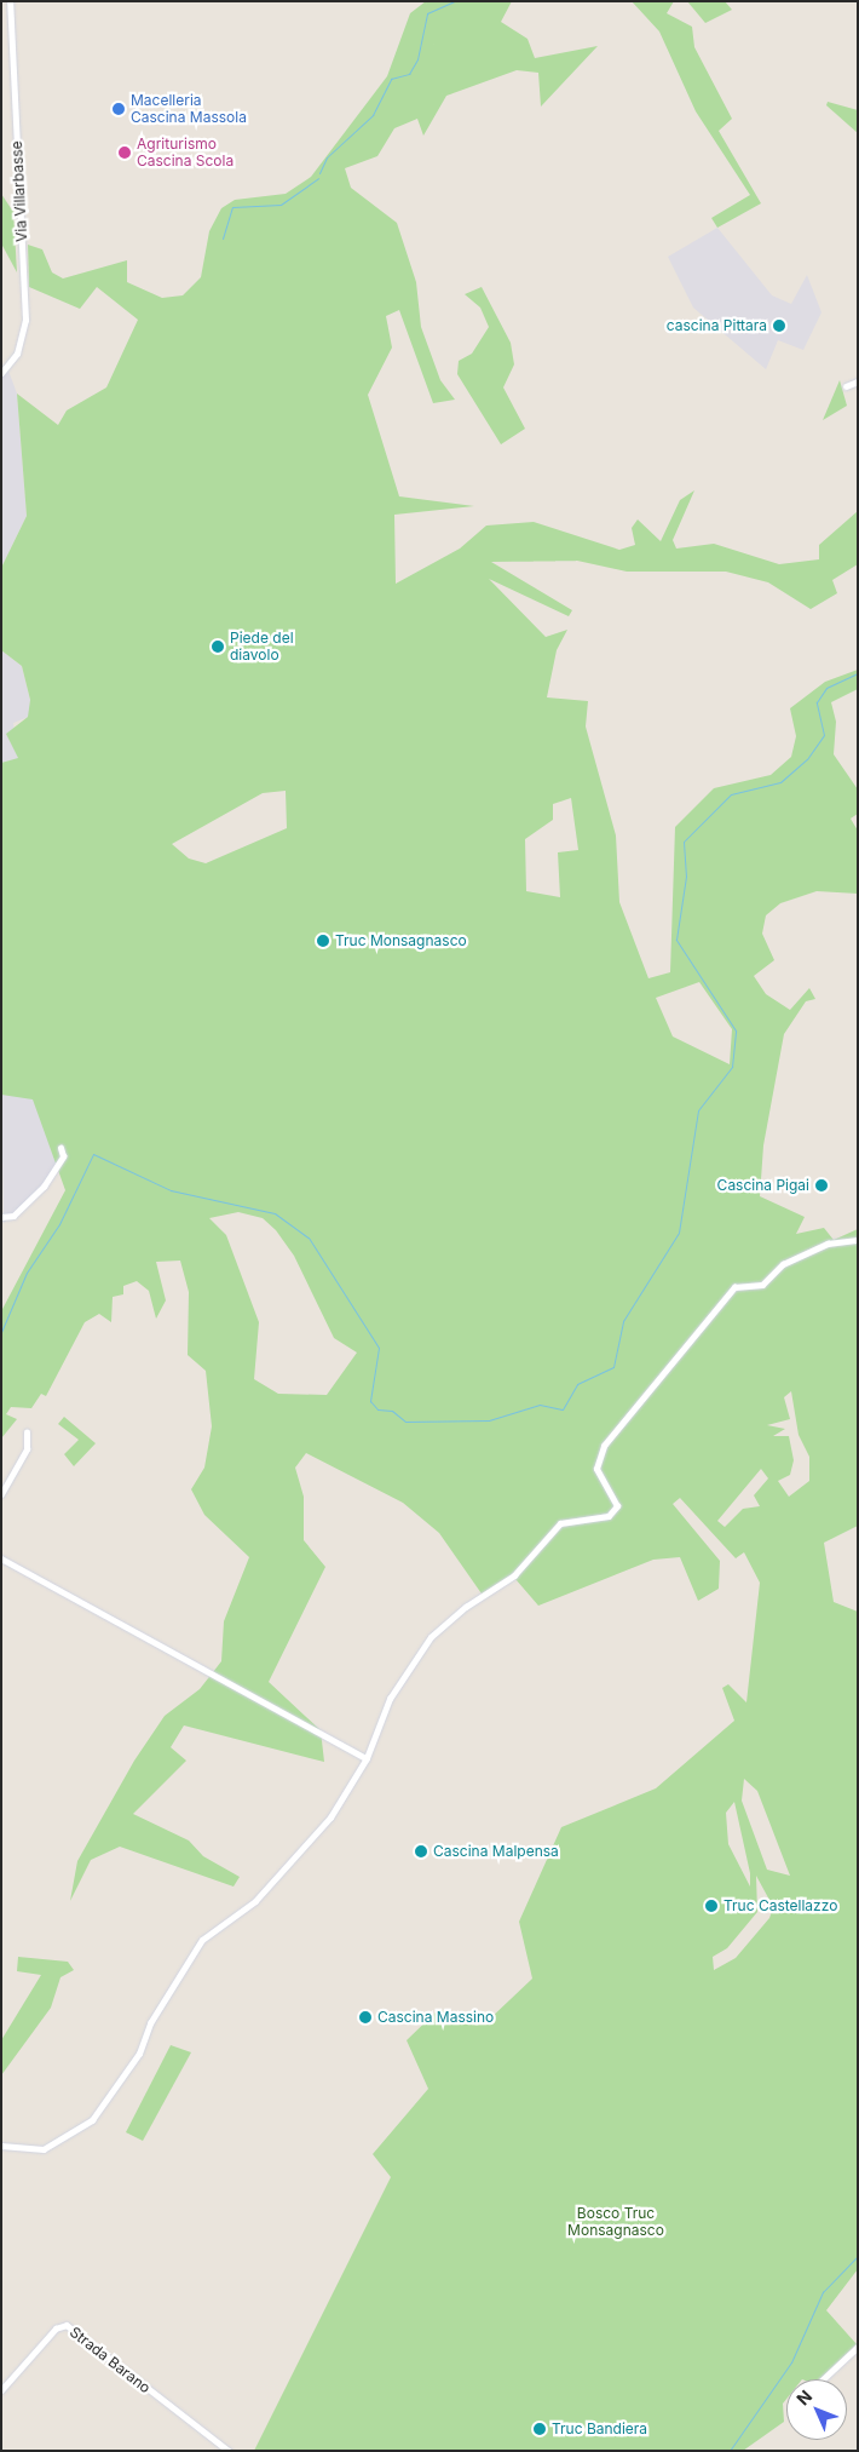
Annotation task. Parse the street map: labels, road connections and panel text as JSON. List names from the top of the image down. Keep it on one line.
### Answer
{"streets":{"street":["Via Villarbasse","Strada Barano"]},"parks":["Bosco Truc Monsagnasco"],"places":["Macelleria Cascina Massola","Agriturismo Cascina Scola","cascina Pittara","Piede del diavolo","Truc Monsagnasco","Cascina Pigai","Cascina Malpensa","Truc Castellazzo","Cascina Massino","Truc Bandiera"],"north":"top left"}
